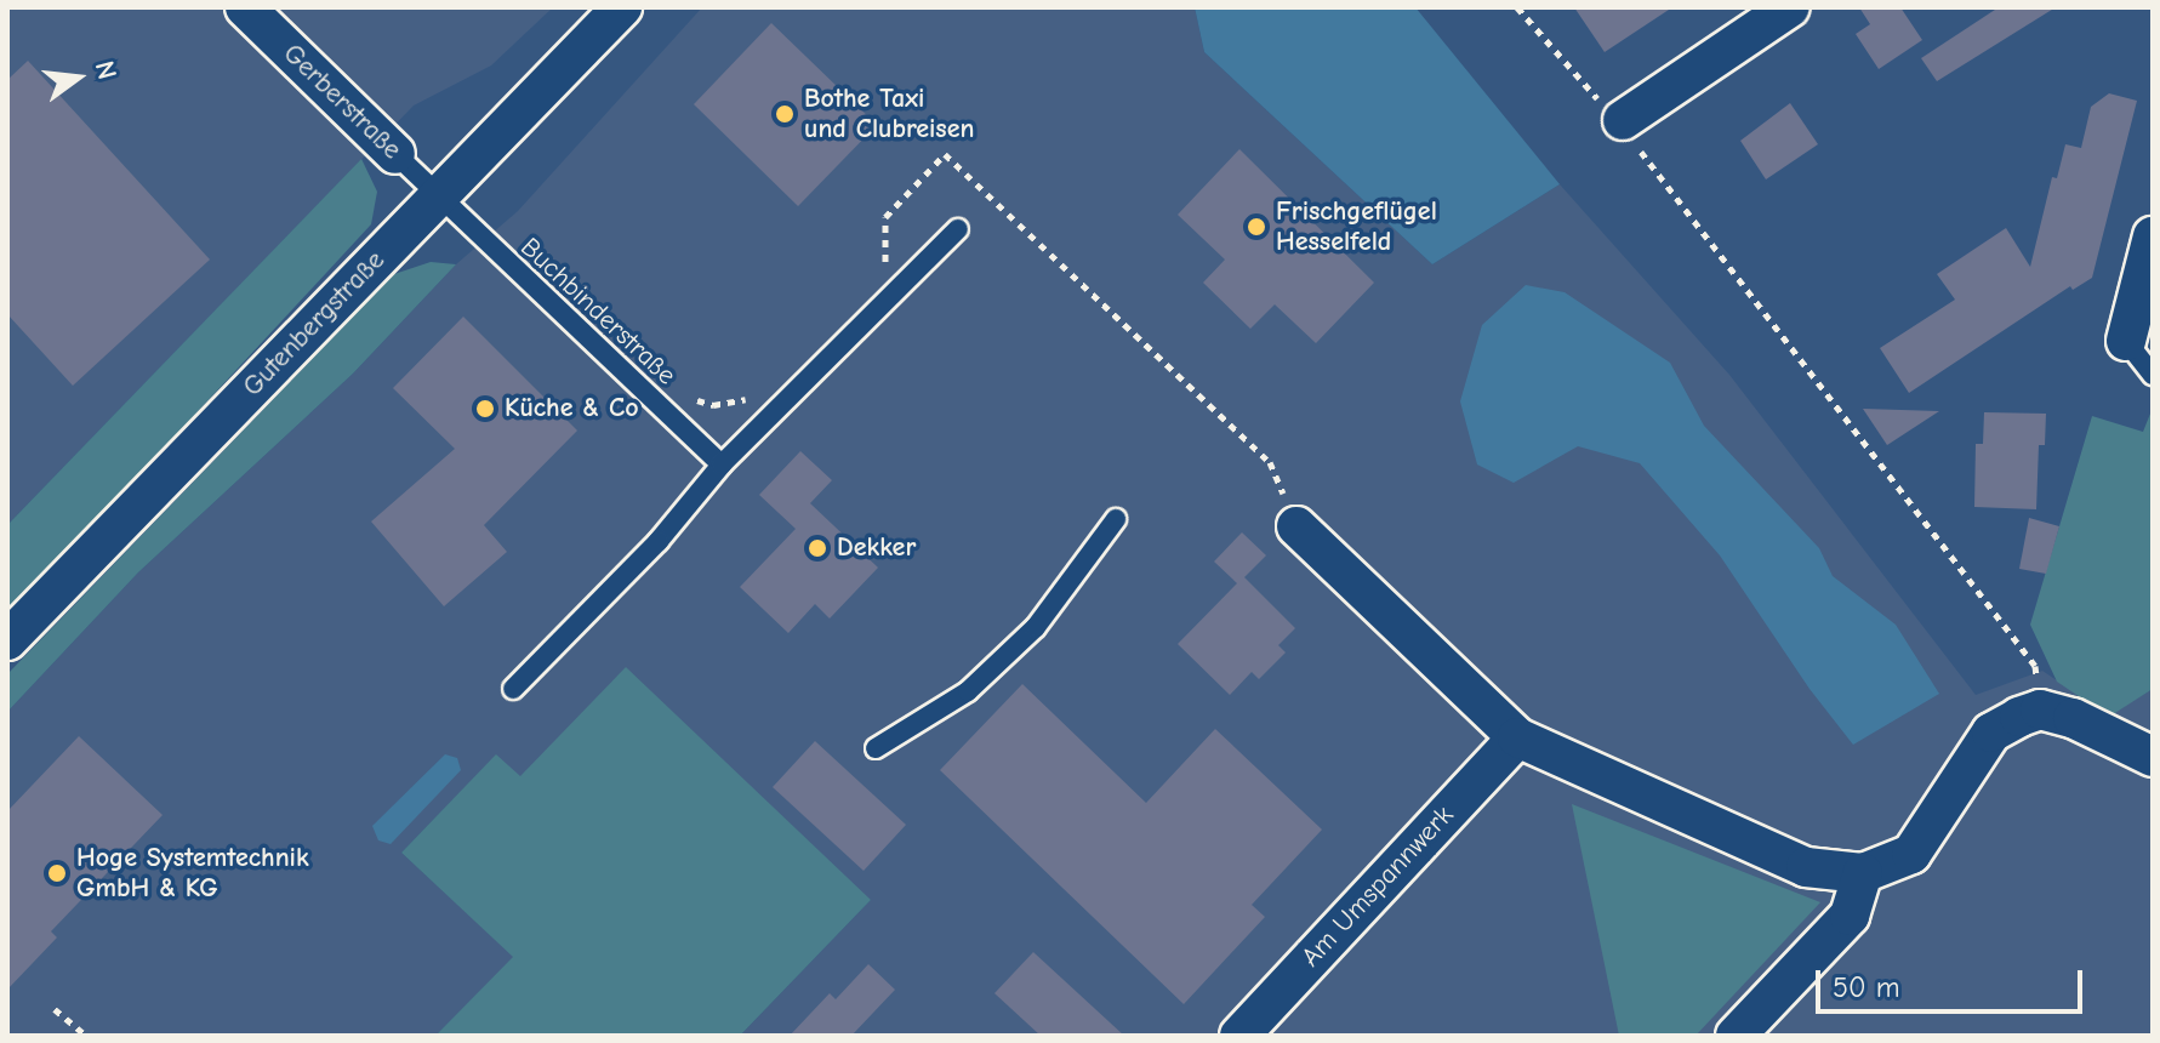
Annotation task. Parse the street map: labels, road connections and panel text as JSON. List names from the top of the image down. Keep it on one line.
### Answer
{"streets":{"street":["Gerberstraße","Gutenbergstraße","Am Umspannwerk"],"lane":["Buchbinderstraße"]},"crossings":[["Gerberstraße","Buchbinderstraße"],["Gerberstraße","Gutenbergstraße"],["Buchbinderstraße","Gutenbergstraße"]],"places":["Bothe Taxi und Clubreisen","Frischgeflügel Hesselfeld","Küche & Co","Dekker","Hoge Systemtechnik GmbH & KG"],"scale_bar":"50 m","north":"right"}
